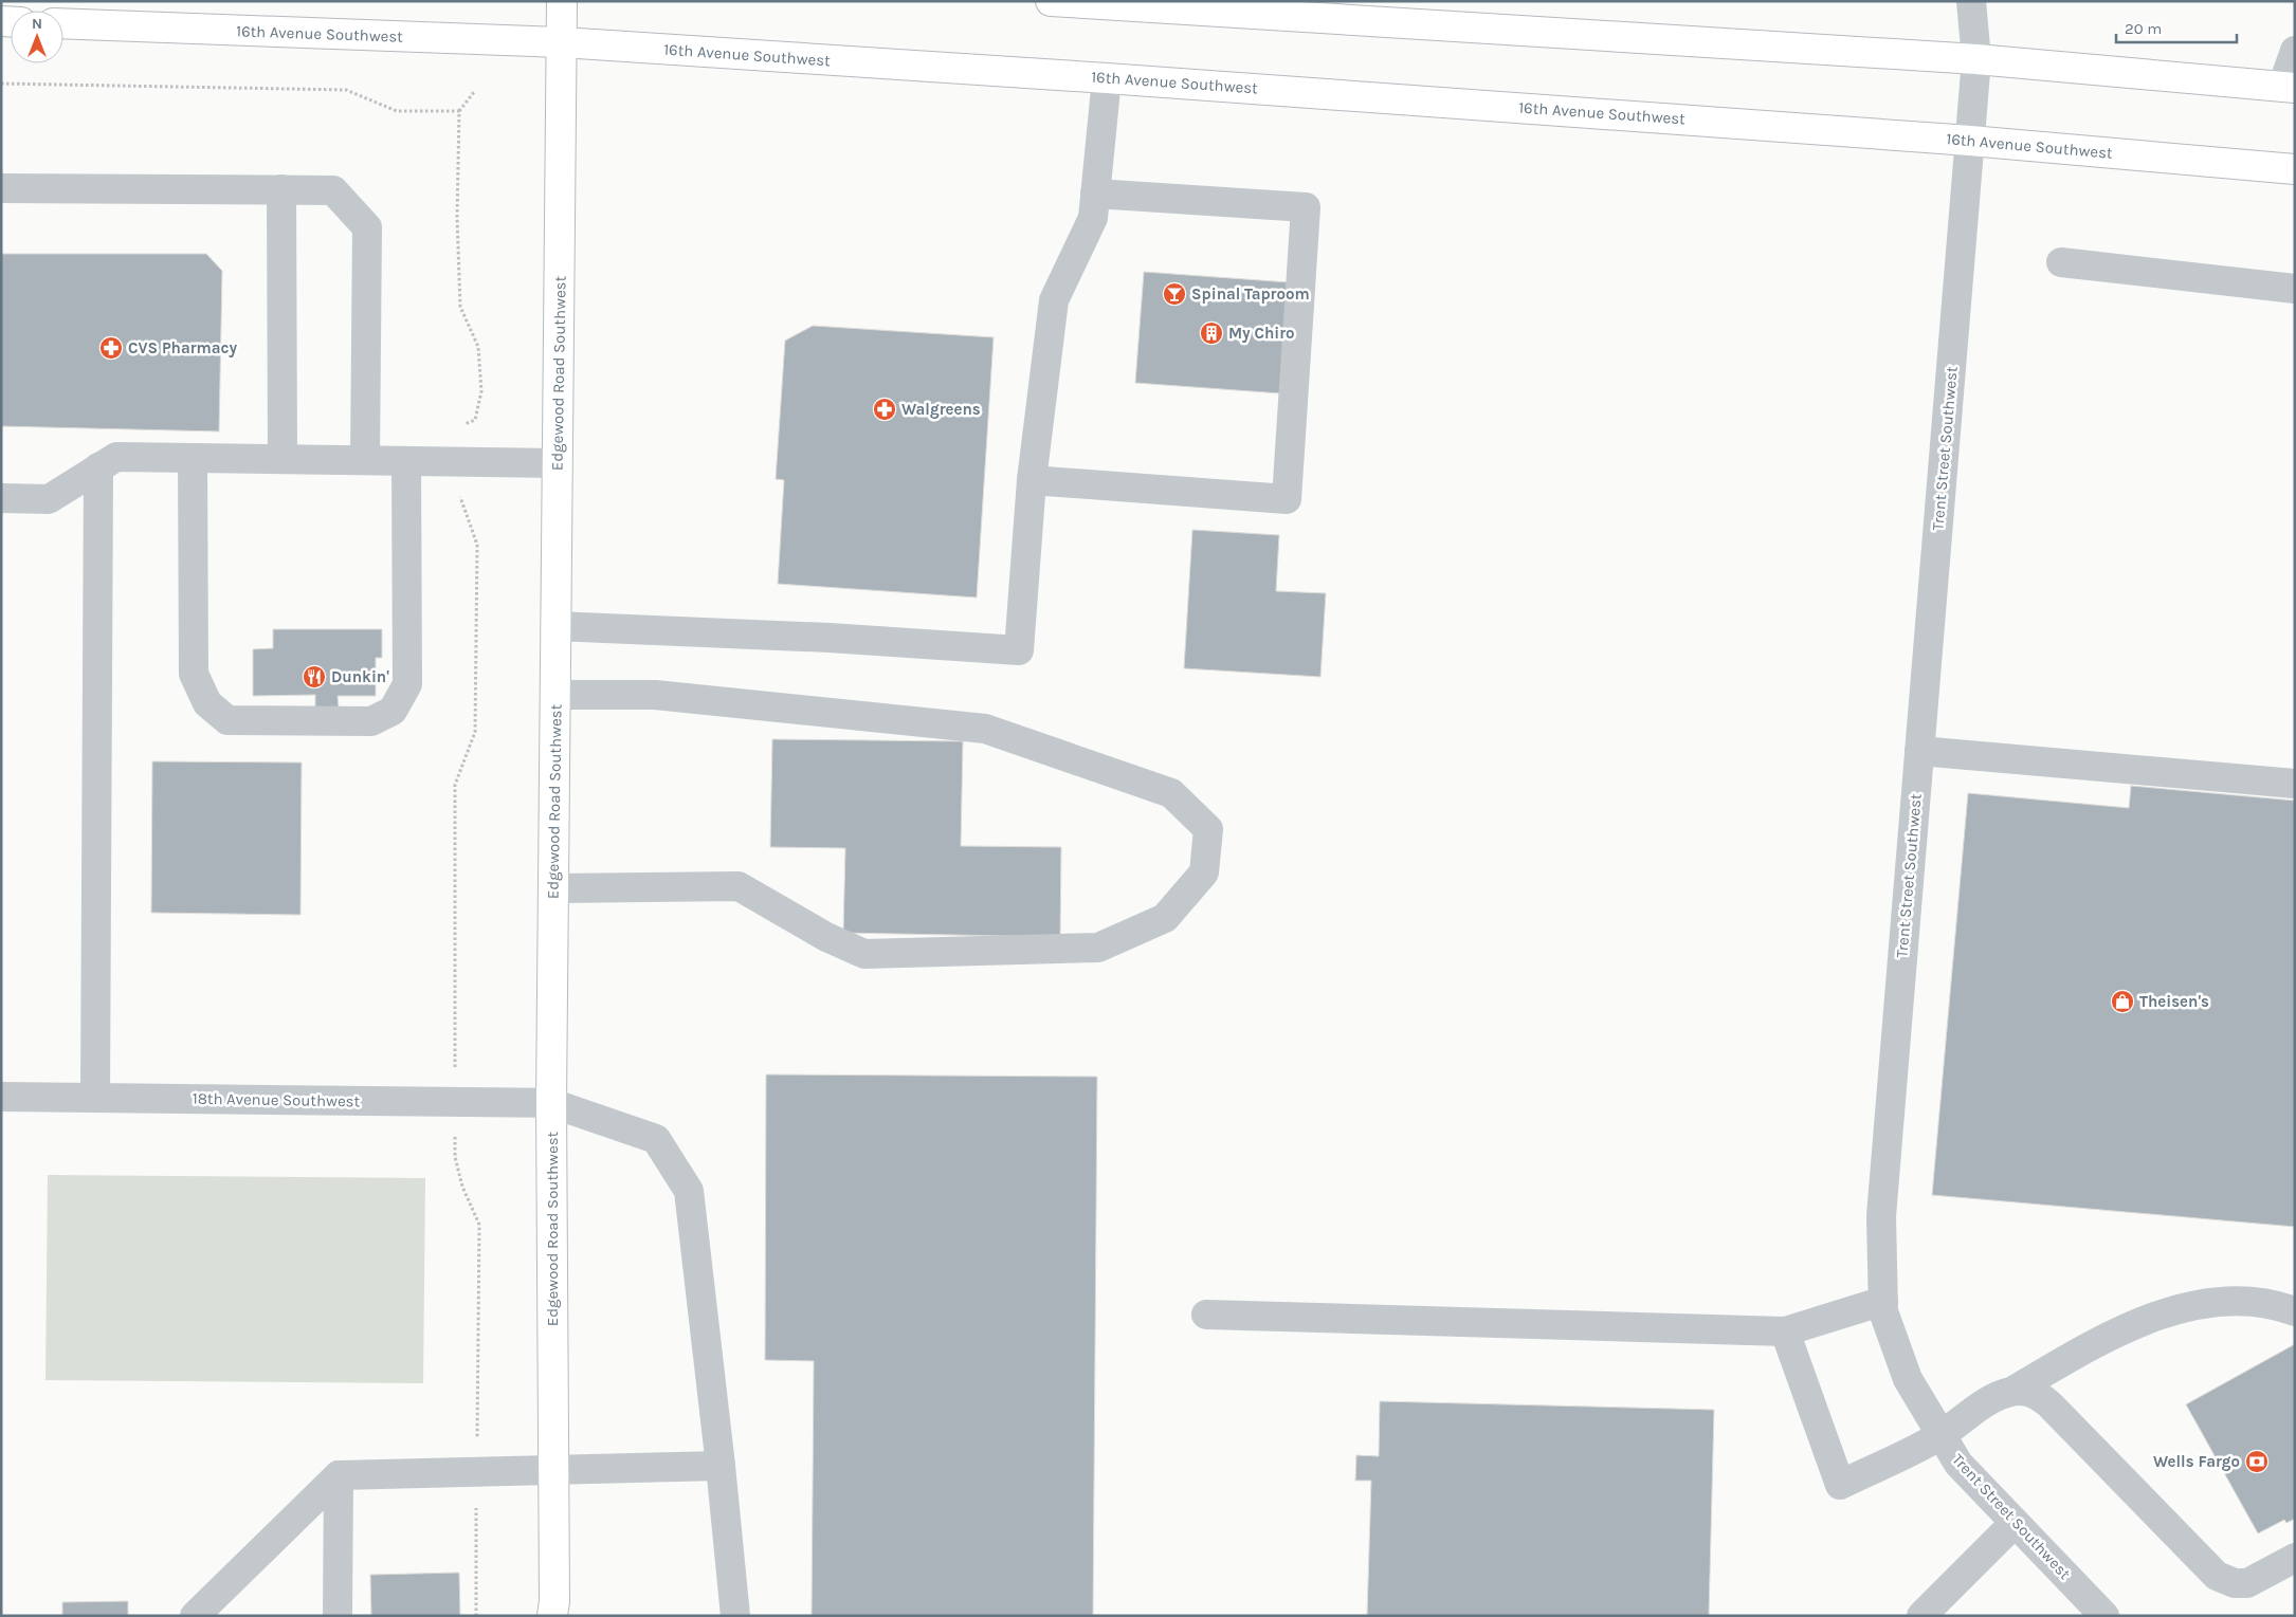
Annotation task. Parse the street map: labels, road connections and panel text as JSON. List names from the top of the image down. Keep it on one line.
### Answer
{"streets":{"main road":["16th Avenue Southwest","Edgewood Road Southwest"],"street":["Trent Street Southwest","18th Avenue Southwest"]},"crossings":[["16th Avenue Southwest","Edgewood Road Southwest"],["16th Avenue Southwest","Trent Street Southwest"],["Edgewood Road Southwest","18th Avenue Southwest"]],"places":{"bar":["Spinal Taproom"],"building":["My Chiro"],"pharmacy":["CVS Pharmacy","Walgreens"],"restaurant":["Dunkin'"],"shop":["Theisen's"],"bank":["Wells Fargo"]},"scale_bar":"20 m","north":"top"}
